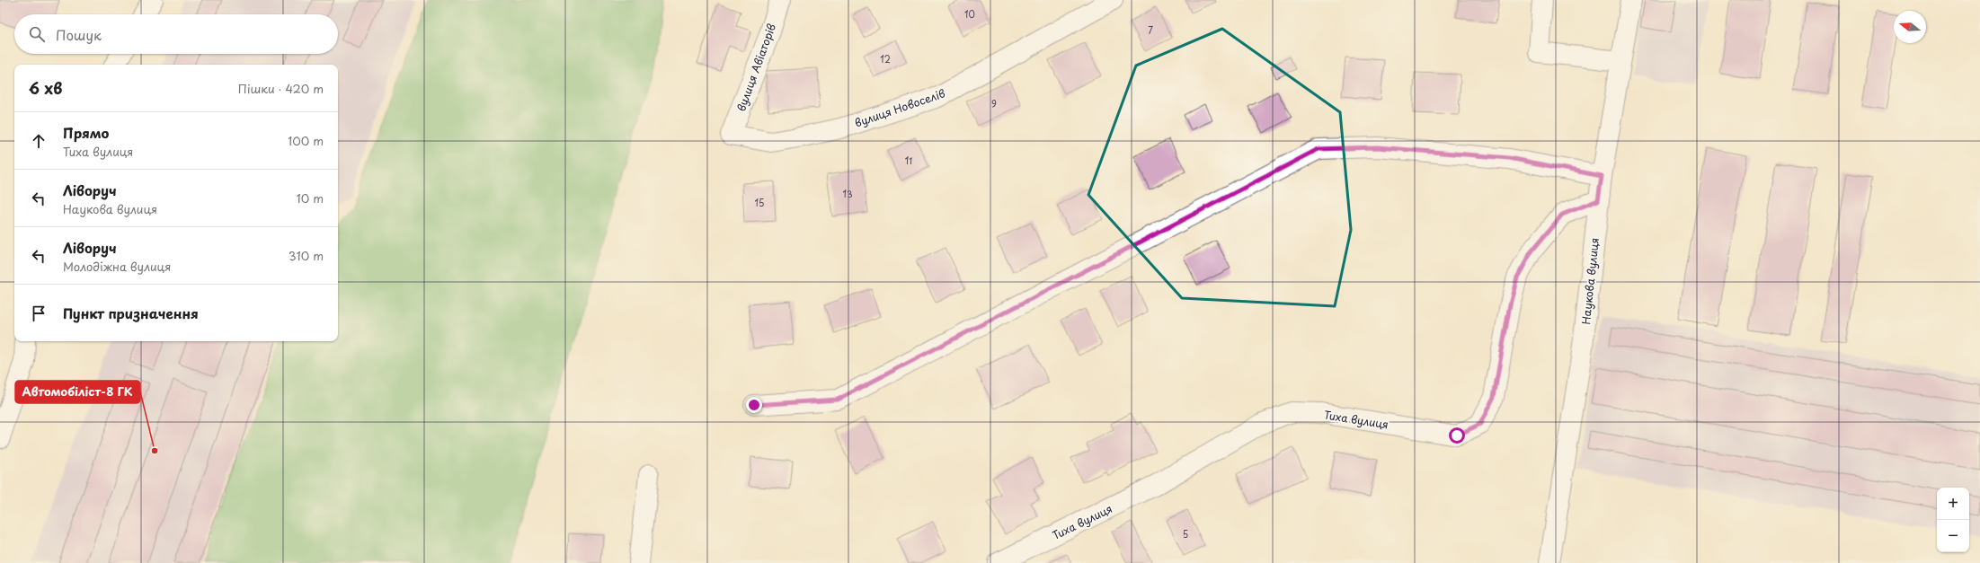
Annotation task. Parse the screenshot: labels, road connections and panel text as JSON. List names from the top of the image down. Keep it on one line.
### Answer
{"streets":{"street":["вулиця Авіаторів","вулиця Новоселів","Наукова вулиця","Тиха вулиця"]},"crossings":[["вулиця Авіаторів","вулиця Новоселів"],["Наукова вулиця","Тиха вулиця"]],"places":["Автомобіліст-8 ГК"],"house_numbers":["10","7","12","9","11","13","15","5"],"north":"left","page":{"search":"Пошук","heading":["6 хв","Пішки · 420 m"],"list":[["Прямо","Тиха вулиця","100 m"],["Ліворуч","Наукова вулиця","10 m"],["Ліворуч","Молодіжна вулиця","310 m"],"Пункт призначення"],"map_buttons":["+","−"]}}
